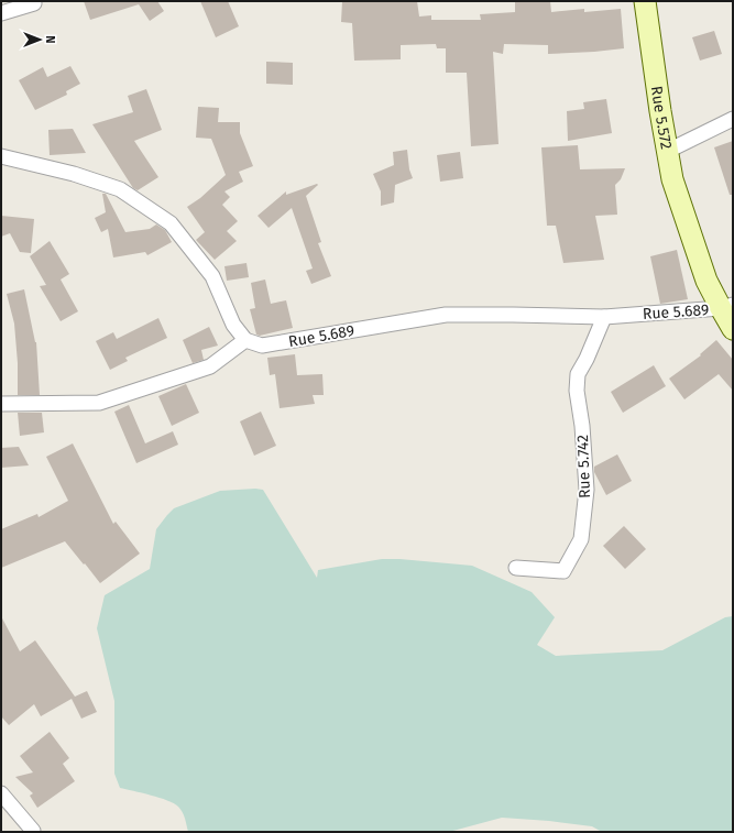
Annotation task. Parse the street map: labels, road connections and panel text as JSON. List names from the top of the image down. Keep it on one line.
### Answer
{"streets":{"street":["Rue 5.572","Rue 5.689","Rue 5.742"]},"crossings":[["Rue 5.572","Rue 5.689"],["Rue 5.689","Rue 5.742"]],"north":"right"}
